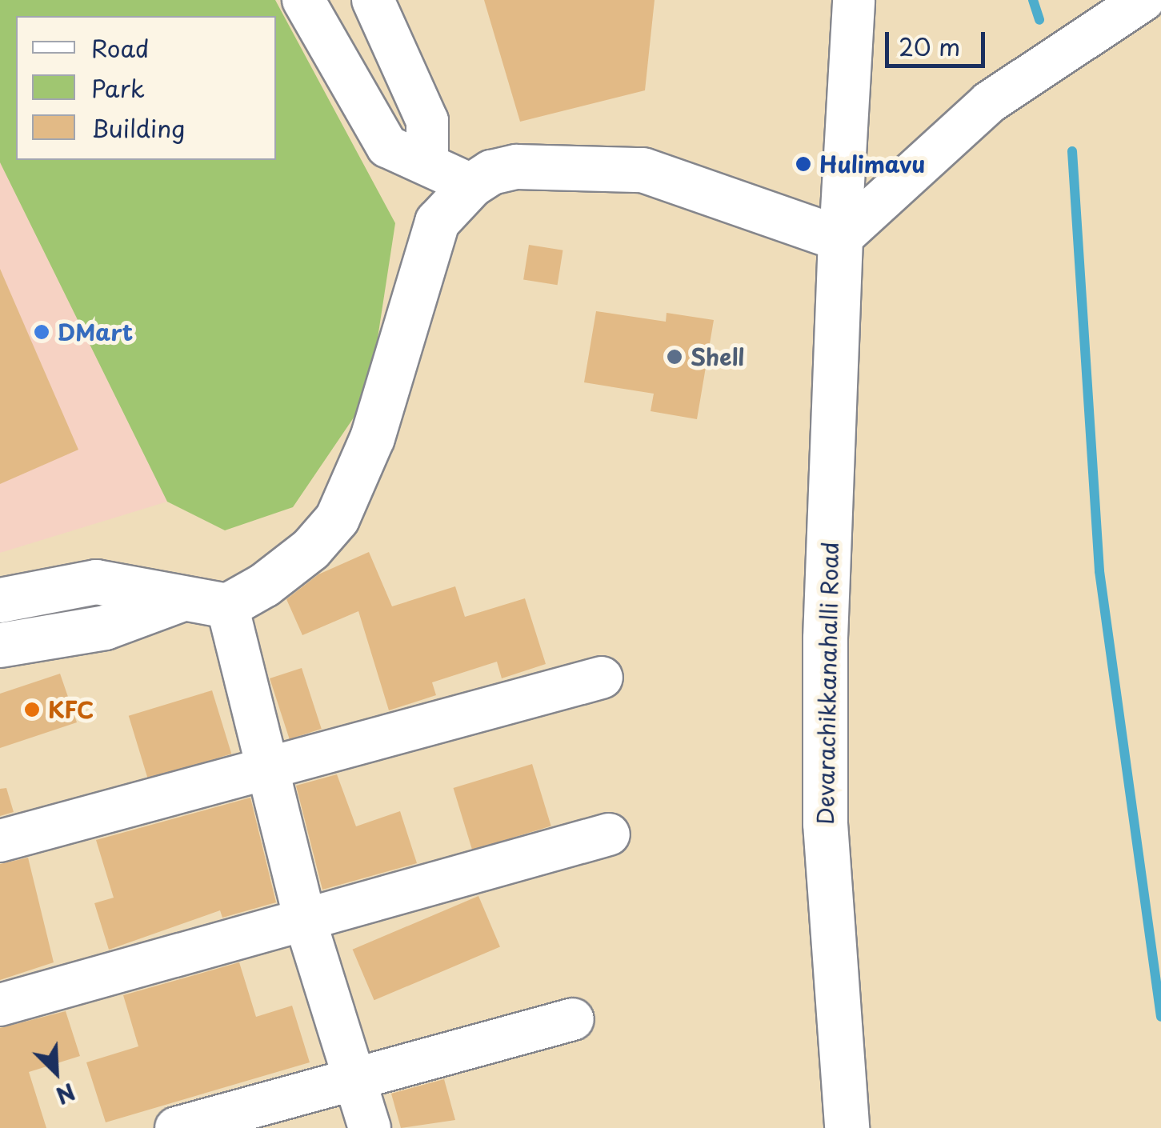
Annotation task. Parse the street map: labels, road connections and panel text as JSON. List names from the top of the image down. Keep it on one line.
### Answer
{"streets":{"main road":["Devarachikkanahalli Road"]},"places":["Hulimavu","DMart","Shell","KFC"],"legend":["Road","Park","Building"],"scale_bar":"20 m","north":"bottom right"}
